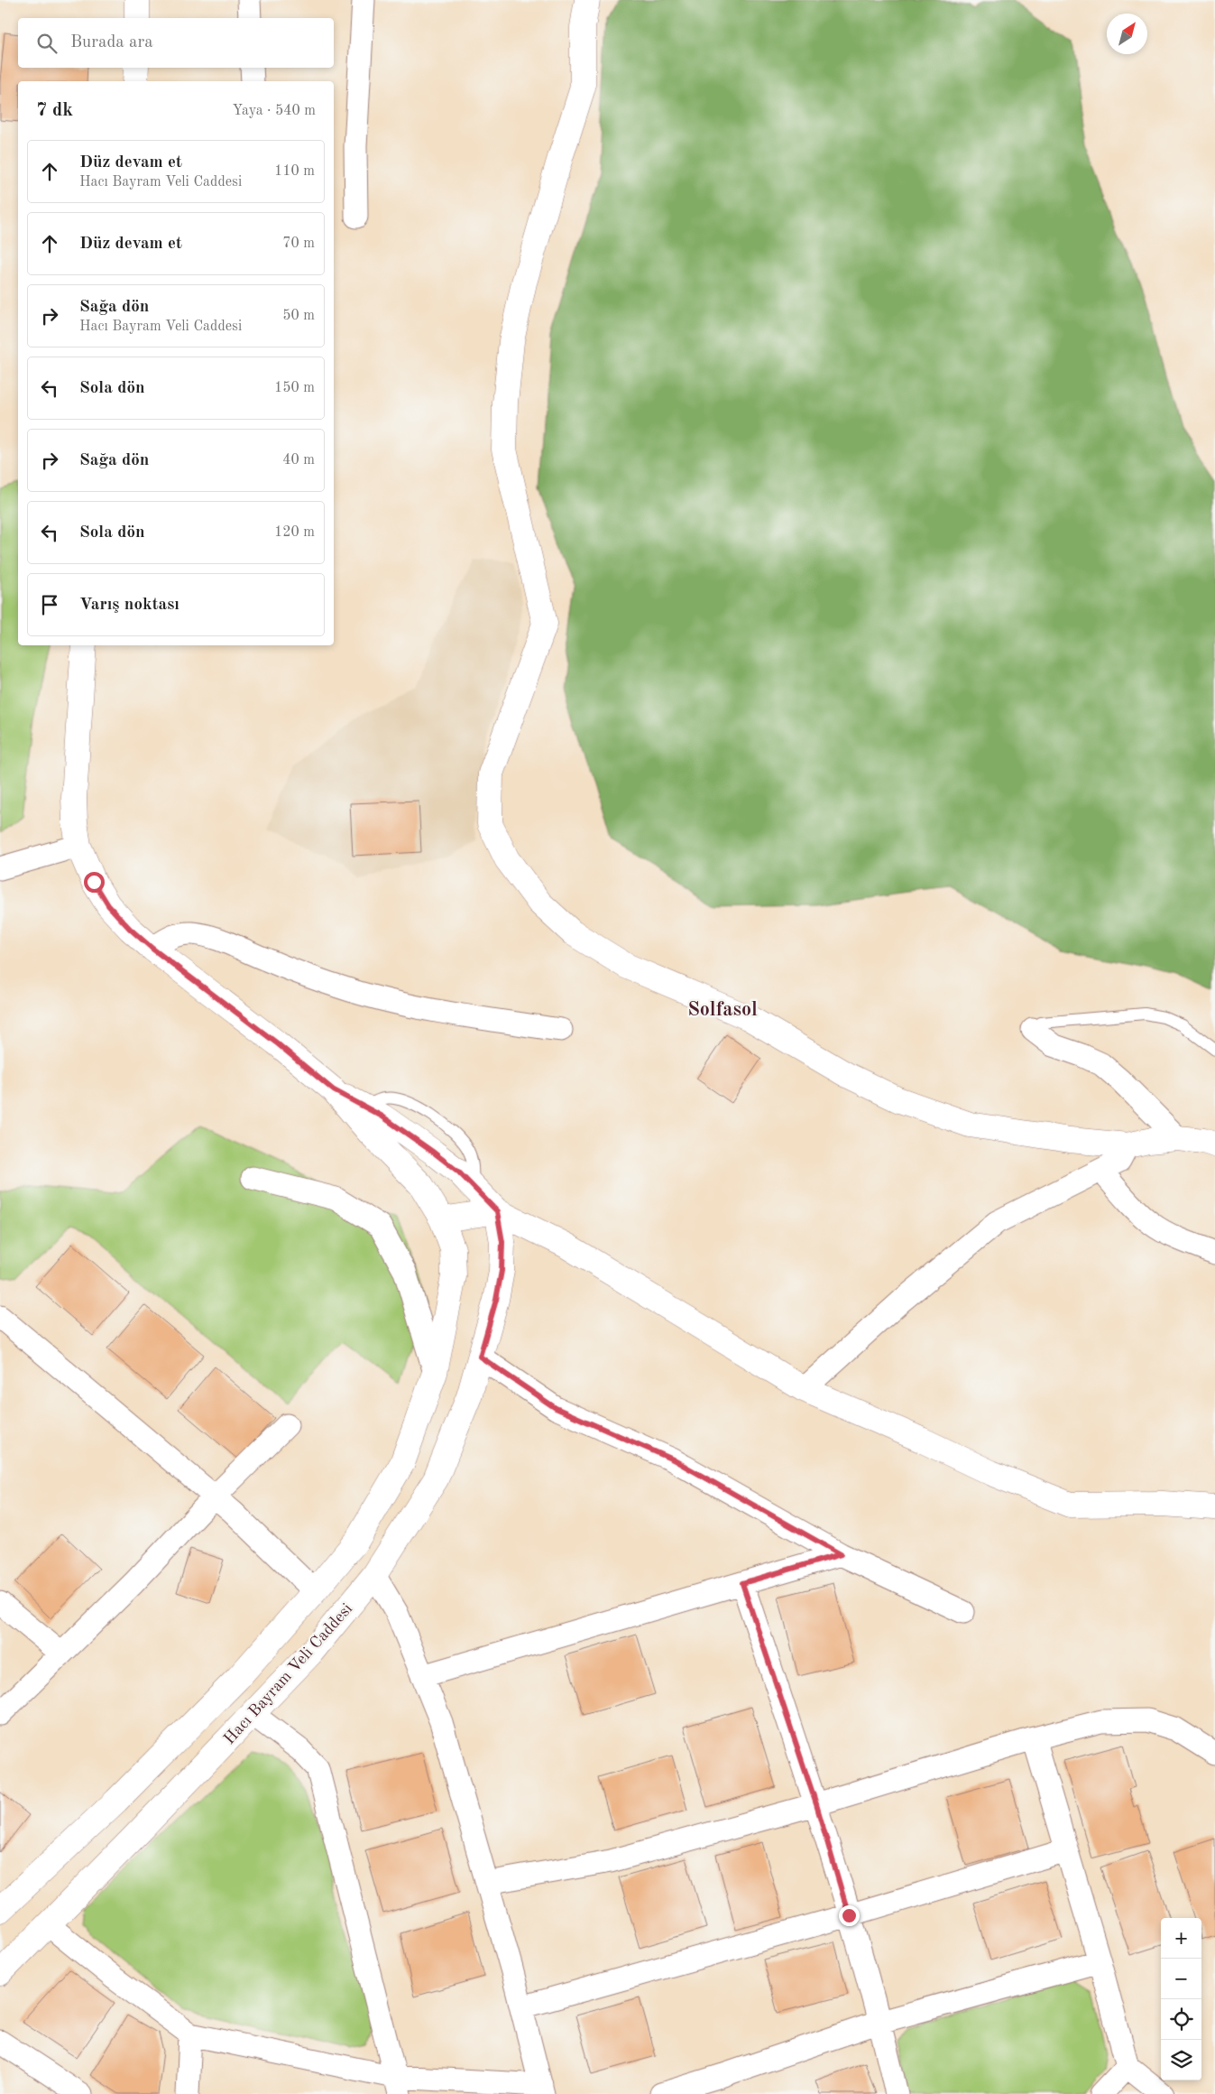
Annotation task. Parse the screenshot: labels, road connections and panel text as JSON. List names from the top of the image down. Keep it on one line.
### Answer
{"streets":{"main road":["Hacı Bayram Veli Caddesi"]},"districts":["Solfasol"],"north":"top right","page":{"search":"Burada ara","heading":["7 dk","Yaya · 540 m"],"list":[["Düz devam et","Hacı Bayram Veli Caddesi","110 m"],["Düz devam et","70 m"],["Sağa dön","Hacı Bayram Veli Caddesi","50 m"],["Sola dön","150 m"],["Sağa dön","40 m"],["Sola dön","120 m"],"Varış noktası"],"map_buttons":["+","−"]}}
